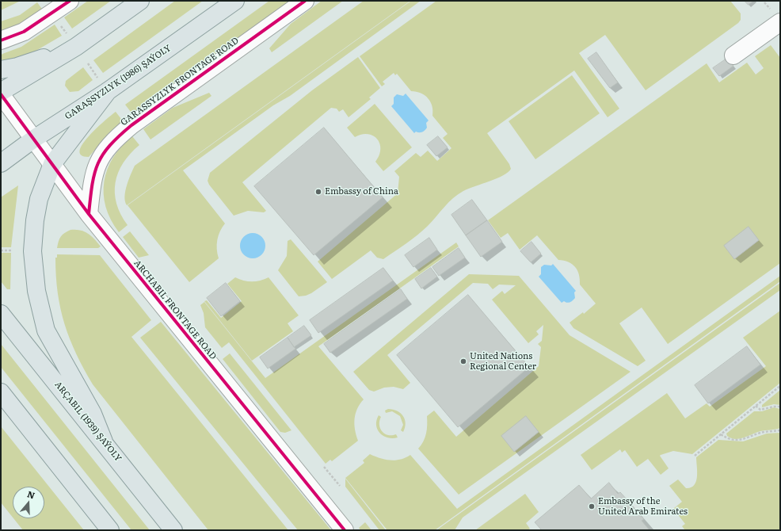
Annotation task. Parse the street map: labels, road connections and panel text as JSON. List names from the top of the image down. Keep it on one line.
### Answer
{"streets":{"main road":["GARAŞSYZLYK (1986) ŞAÝOLY","ARÇABIL (1939) ŞAÝOLY"],"street":["GARASSYZLYK FRONTAGE ROAD","ARCHABIL FRONTAGE ROAD"]},"crossings":[["GARASSYZLYK FRONTAGE ROAD","ARCHABIL FRONTAGE ROAD"],["GARAŞSYZLYK (1986) ŞAÝOLY","ARCHABIL FRONTAGE ROAD"]],"places":["Embassy of China","United Nations Regional Center","Embassy of the United Arab Emirates"],"north":"top"}
